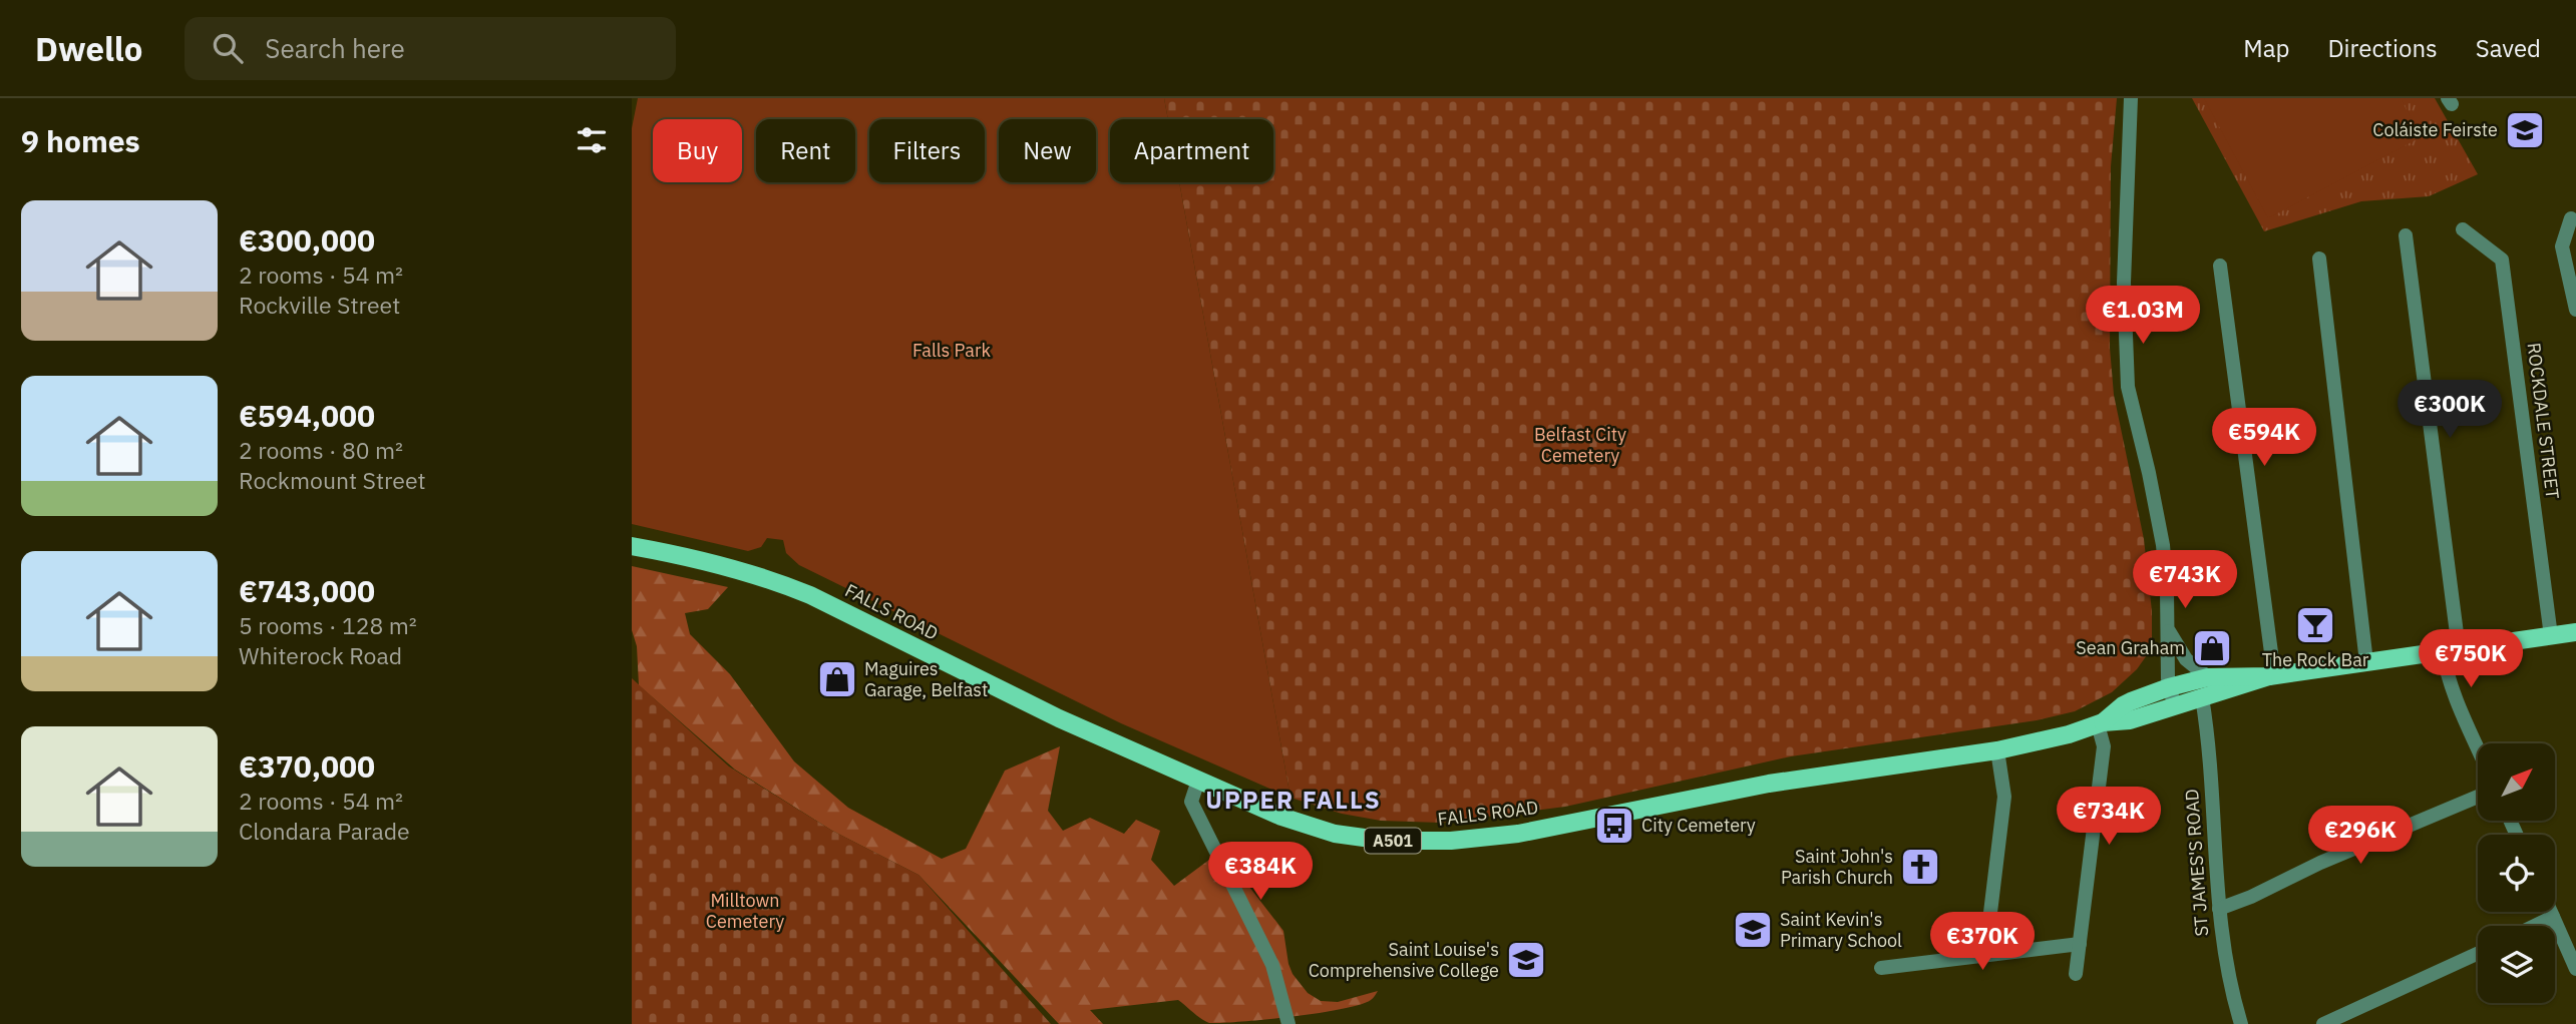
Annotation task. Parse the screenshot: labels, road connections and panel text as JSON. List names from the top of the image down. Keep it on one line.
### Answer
{"streets":{"main road":["FALLS ROAD","A501"],"street":["ROCKDALE STREET","ST JAMES'S ROAD"]},"crossings":[["ROCKDALE STREET","FALLS ROAD"],["FALLS ROAD","ST JAMES'S ROAD"]],"districts":["UPPER FALLS"],"parks":["Falls Park","Belfast City Cemetery","Milltown Cemetery"],"places":{"school or university":["Coláiste Feirste","Saint Kevin's Primary School","Saint Louise's Comprehensive College"],"bar":["The Rock Bar"],"shop":["Sean Graham","Maguires Garage, Belfast"],"bus stop":["City Cemetery"],"church":["Saint John's Parish Church"]},"north":"top right","page":{"header":"Dwello","search":"Search here","nav":["Map","Directions","Saved"],"heading":"9 homes","chip":["Buy","Rent","Filters","New","Apartment"],"list":[{"name":"€300,000","note":"2 rooms · 54 m² · Rockville Street"},{"name":"€594,000","note":"2 rooms · 80 m² · Rockmount Street"},{"name":"€743,000","note":"5 rooms · 128 m² · Whiterock Road"},{"name":"€370,000","note":"2 rooms · 54 m² · Clondara Parade"}],"price":["€1.03M","€300K","€594K","€743K","€750K","€734K","€296K","€384K","€370K"]}}
